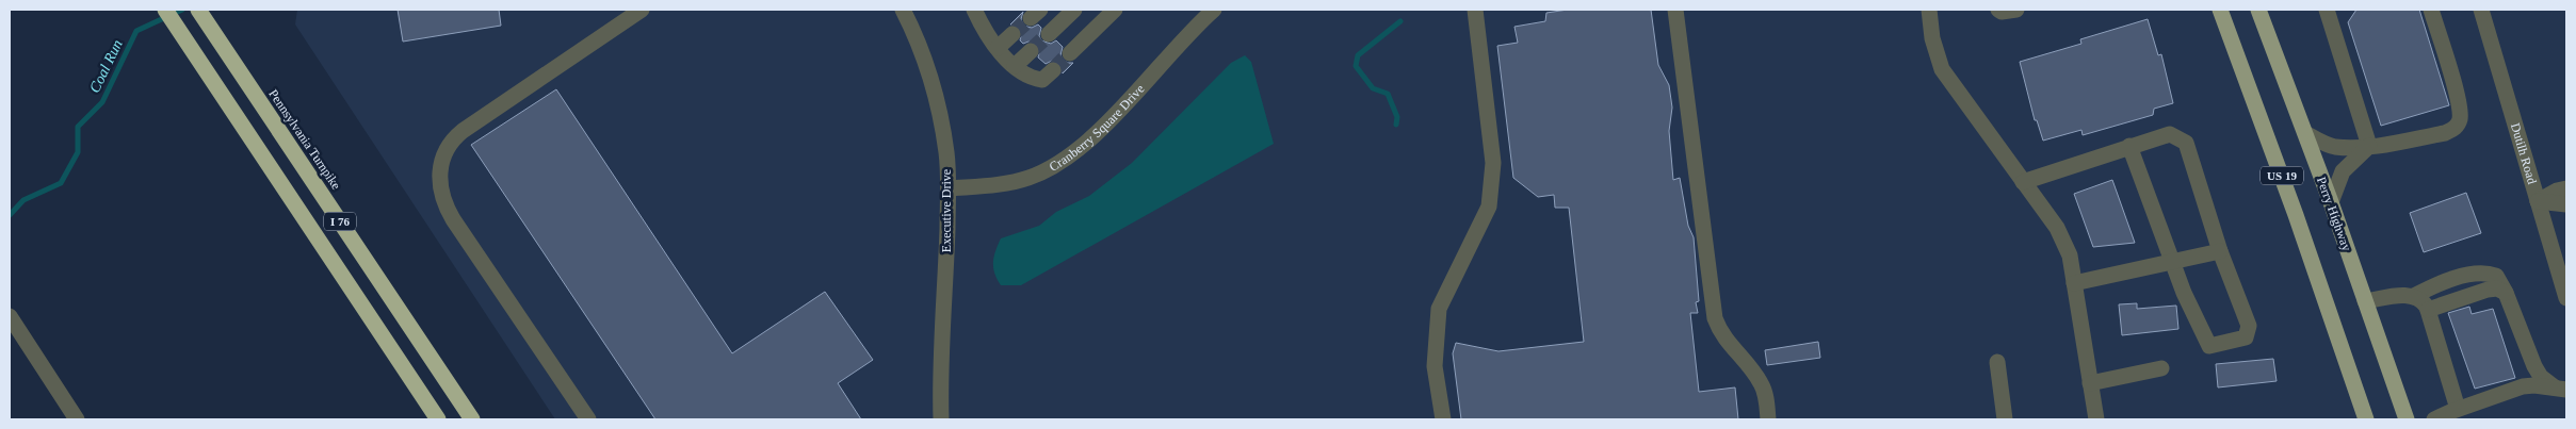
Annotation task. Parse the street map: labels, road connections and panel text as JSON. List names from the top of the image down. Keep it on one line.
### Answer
{"streets":{"highway":["Pennsylvania Turnpike","I 76"],"main road":["US 19","Perry Highway"],"street":["Cranberry Square Drive","Dutilh Road","Executive Drive"]},"crossings":[["Cranberry Square Drive","Executive Drive"]],"water":["Coal Run"]}
